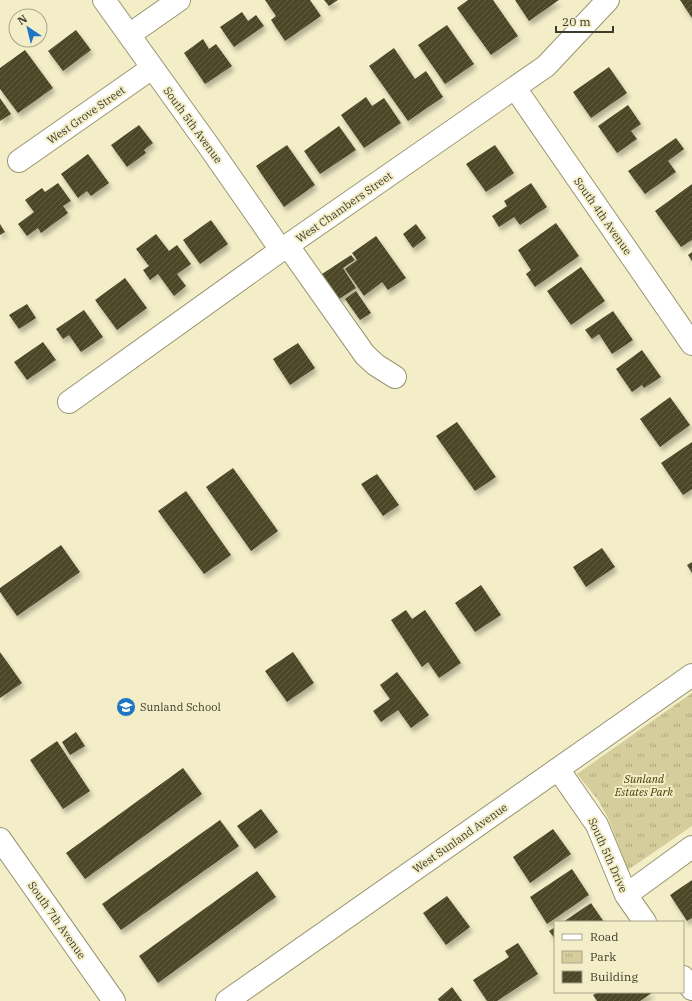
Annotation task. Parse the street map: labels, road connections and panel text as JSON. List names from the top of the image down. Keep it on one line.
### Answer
{"streets":{"street":["West Grove Street","South 5th Avenue","West Chambers Street","South 4th Avenue","West Sunland Avenue","South 5th Drive","South 7th Avenue"]},"crossings":[["West Grove Street","South 5th Avenue"],["South 5th Avenue","West Chambers Street"],["West Chambers Street","South 4th Avenue"],["West Sunland Avenue","South 5th Drive"]],"parks":["Sunland Estates Park"],"places":{"school or university":["Sunland School"]},"legend":["Road","Park","Building"],"scale_bar":"20 m","north":"top left"}
